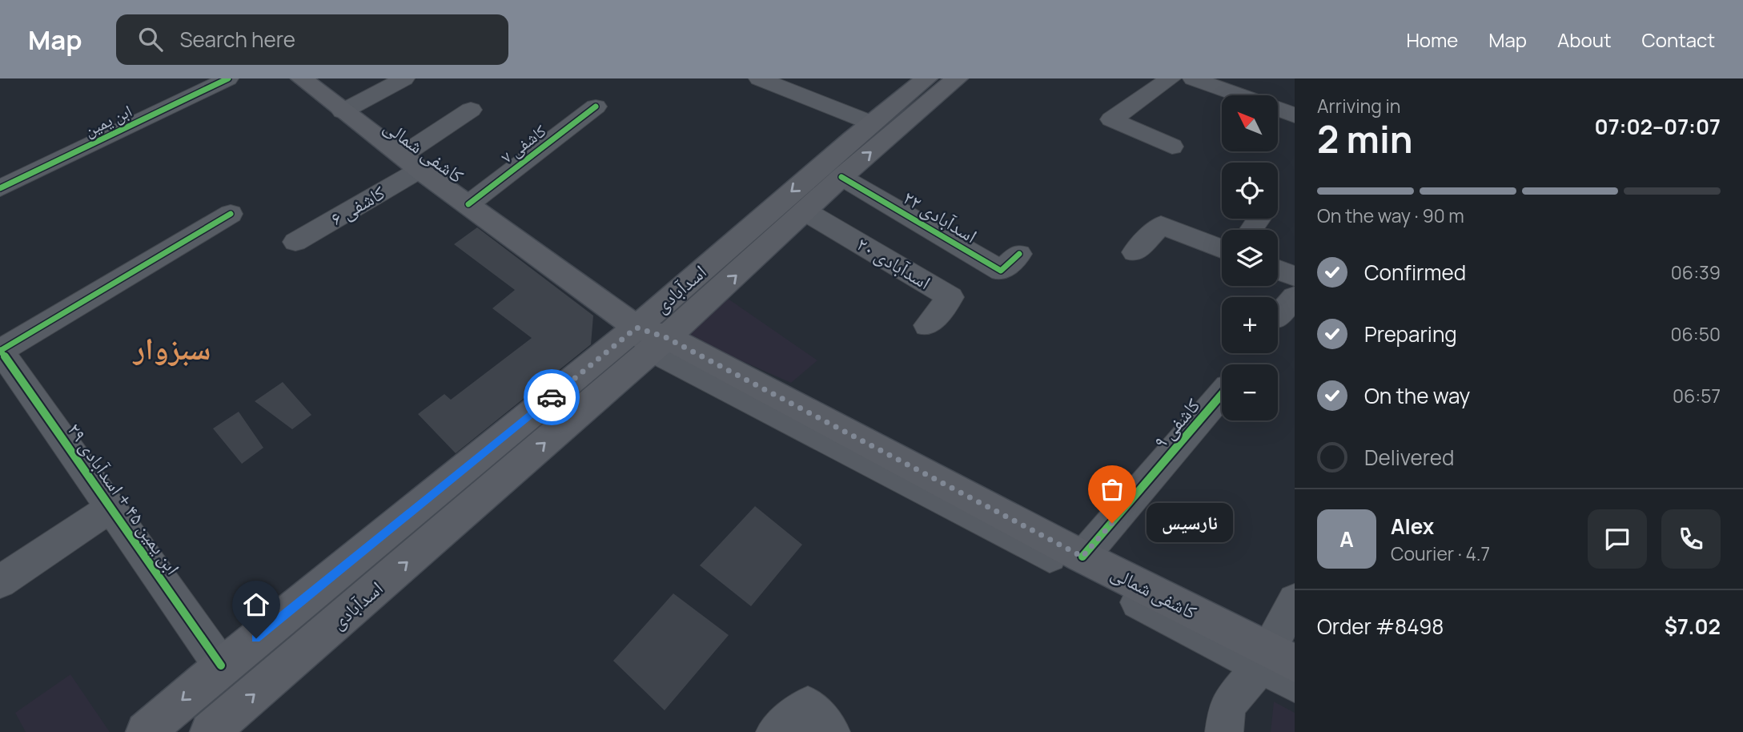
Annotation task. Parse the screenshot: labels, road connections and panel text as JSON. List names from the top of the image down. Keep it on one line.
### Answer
{"streets":{"main road":["کاشفی شمالی","اسدآبادی"],"street":["ابن یمین","کاشفی ۷","کاشفی ۶","اسدآبادی ۲۲","اسدآبادی ۲۰","کاشفی ۹","ابن یمین ۴۵ + اسدآبادی ۲۹"]},"crossings":[["کاشفی ۷","کاشفی شمالی"],["کاشفی شمالی","کاشفی ۶"],["کاشفی شمالی","اسدآبادی"],["کاشفی شمالی","کاشفی ۹"],["اسدآبادی ۲۲","اسدآبادی"],["اسدآبادی ۲۰","اسدآبادی"],["اسدآبادی","ابن یمین ۴۵ + اسدآبادی ۲۹"]],"districts":["سبزوار"],"places":["نارسیس"],"north":"top left","page":{"header":"Map","search":"Search here","nav":["Home","Map","About","Contact"],"heading":["2 min","Arriving in","07:02–07:07"],"panel":["Alex","Courier · 4.7","Order #8498","$7.02"],"map_buttons":["+","−"],"bar":"On the way · 90 m","list":[["Confirmed","06:39"],["Preparing","06:50"],["On the way","06:57"],"Delivered"],"bubble":"نارسیس","round":"A"}}
